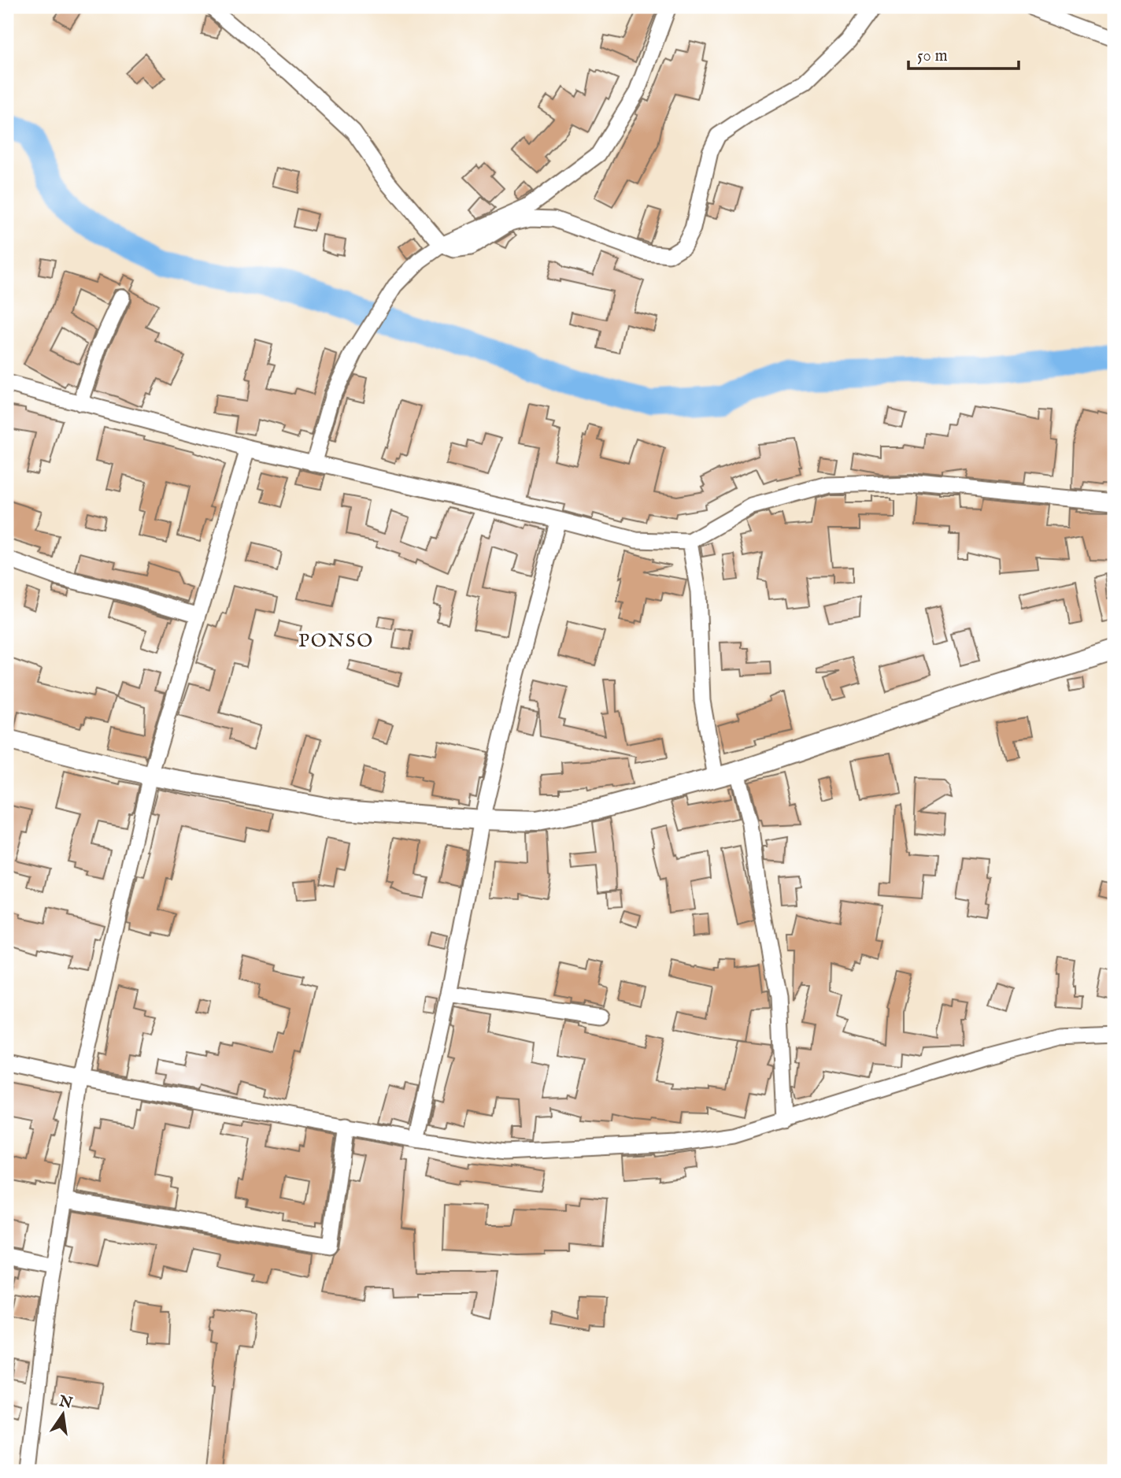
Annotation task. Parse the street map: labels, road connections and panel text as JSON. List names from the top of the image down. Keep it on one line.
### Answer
{"districts":["PONSO"],"scale_bar":"50 m","north":"top"}
